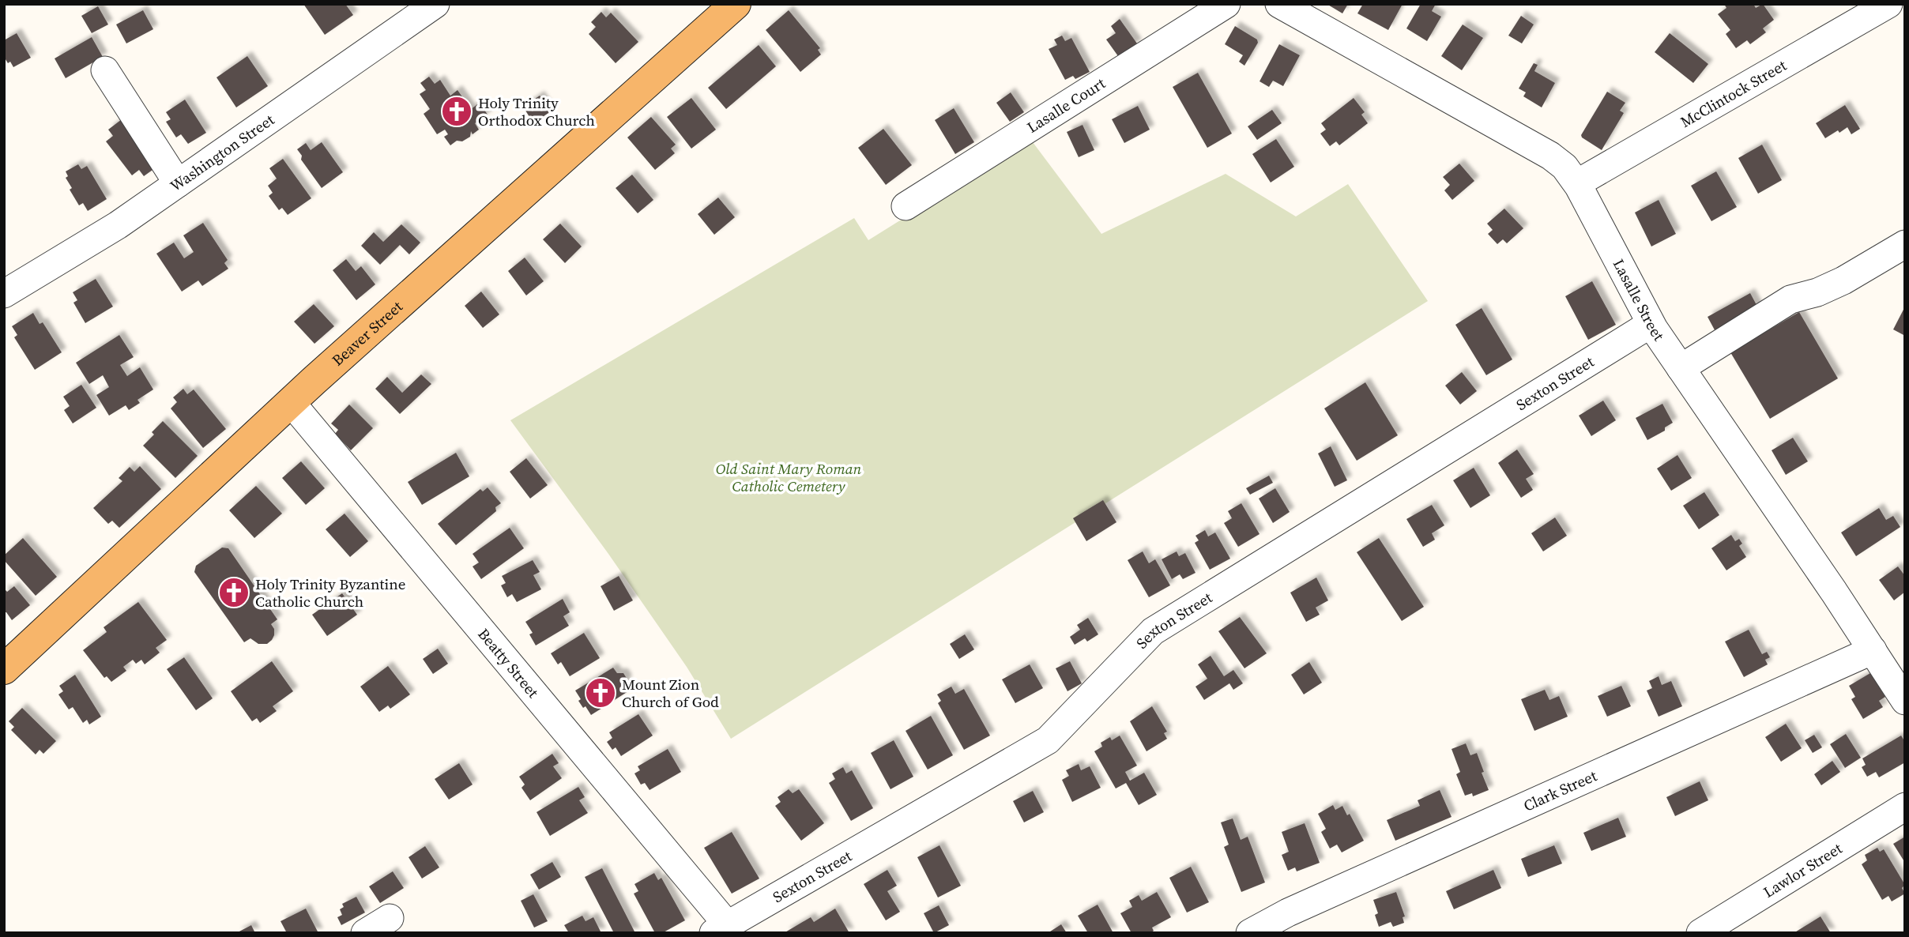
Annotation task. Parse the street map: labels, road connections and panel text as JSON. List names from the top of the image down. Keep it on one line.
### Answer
{"streets":{"main road":["Beaver Street"],"street":["McClintock Street","Lasalle Court","Washington Street","Lasalle Street","Sexton Street","Beatty Street","Clark Street","Lawlor Street"]},"crossings":[["McClintock Street","Lasalle Street"],["Lasalle Street","Sexton Street"],["Lasalle Street","Clark Street"],["Beaver Street","Beatty Street"],["Sexton Street","Beatty Street"]],"parks":["Old Saint Mary Roman Catholic Cemetery"],"places":{"church":["Holy Trinity Orthodox Church","Holy Trinity Byzantine Catholic Church","Mount Zion Church of God"]}}
